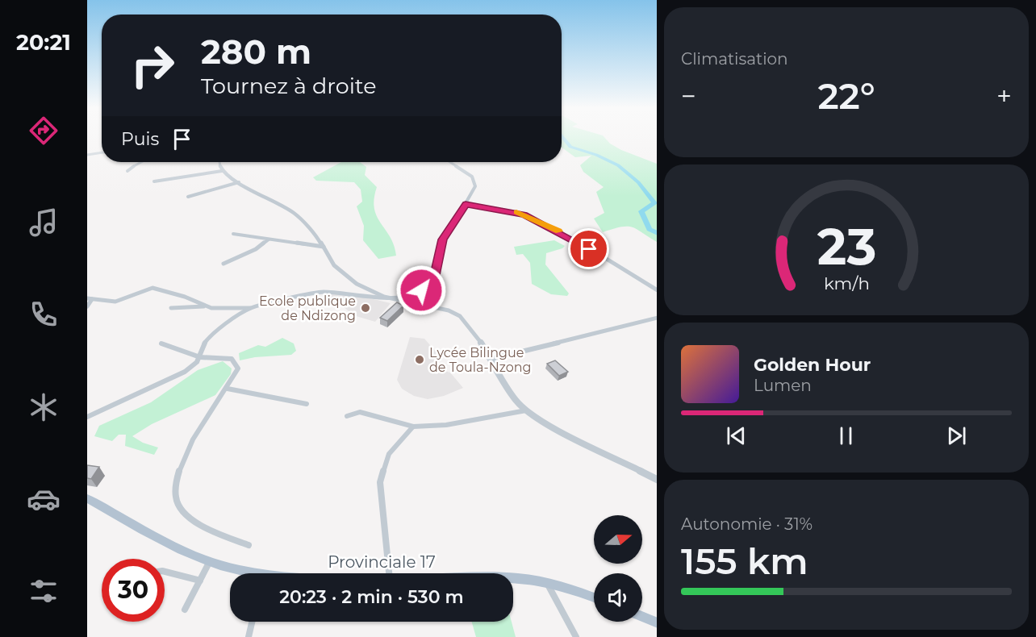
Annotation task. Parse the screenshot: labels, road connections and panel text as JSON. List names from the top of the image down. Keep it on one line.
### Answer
{"streets":{"main road":["Provinciale 17"]},"places":["Ecole publique de Ndizong","Lycée Bilingue de Toula-Nzong"],"north":"right","page":{"tabs":"20:21","tile":["Climatisation",["Autonomie · 31%","155 km"]],"turn":["280 m","Tournez à droite"],"heat":["−","22°","+"],"then":"Puis","song":["Golden Hour","Lumen"],"limit":"30","trip":"20:23 · 2 min · 530 m","gauge":["23","km/h"]}}
